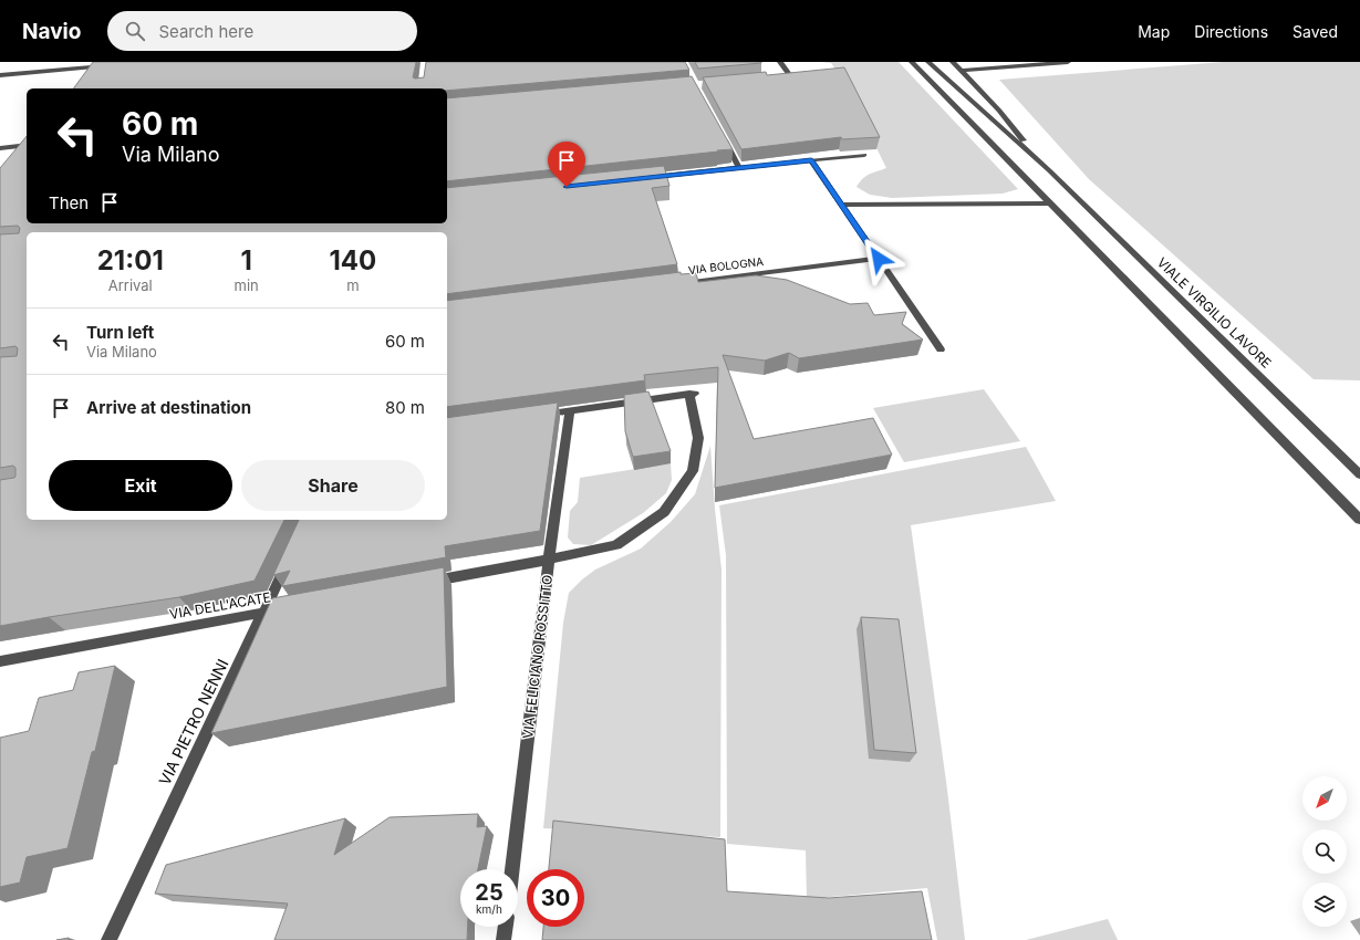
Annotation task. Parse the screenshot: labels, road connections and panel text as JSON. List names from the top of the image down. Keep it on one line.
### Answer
{"streets":{"street":["VIA BOLOGNA","VIALE VIRGILIO LAVORE","VIA DELL'ACATE","VIA FELICIANO ROSSITTO","VIA PIETRO NENNI"]},"crossings":[["VIA DELL'ACATE","VIA PIETRO NENNI"]],"north":"bottom left","page":{"header":"Navio","search":"Search here","nav":["Map","Directions","Saved"],"turn":["60 m","Via Milano"],"then":"Then","eta":["21:01","Arrival","1","min","140","m"],"list":[{"name":"Turn left","note":"Via Milano","value":"60 m"},{"name":"Arrive at destination","value":"80 m"}],"buttons":["Exit","Share"],"speed":"25 km/h","limit":"30"}}
